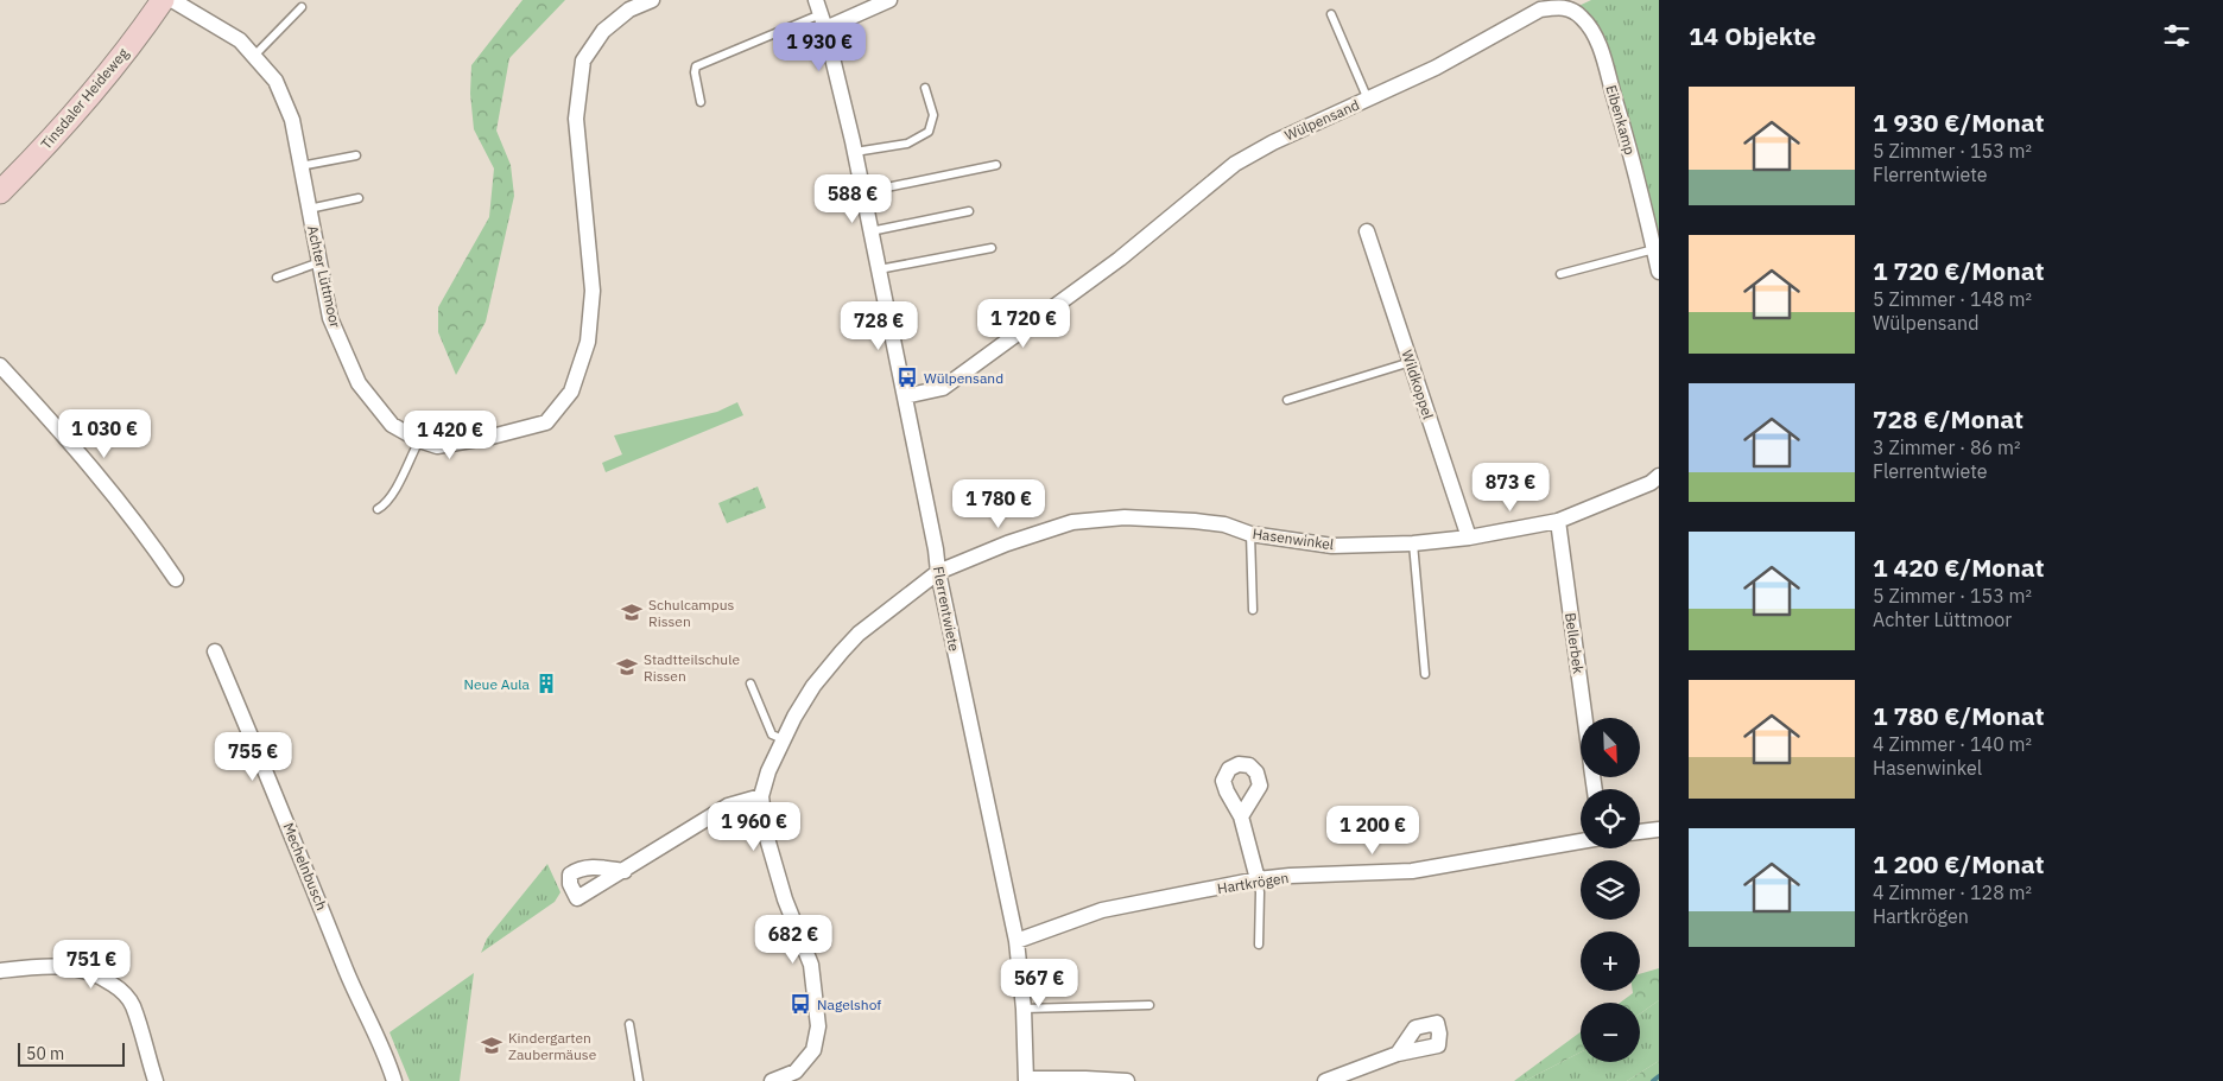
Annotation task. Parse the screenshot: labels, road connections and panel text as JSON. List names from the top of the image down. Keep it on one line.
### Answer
{"streets":{"street":["Tinsdaler Heideweg","Wülpensand","Eibenkamp","Achter Lüttmoor","Wildkoppel","Hasenwinkel","Flerrentwiete","Bellerbek","Mechelnbusch","Hartkrögen"]},"crossings":[["Wülpensand","Eibenkamp"],["Wülpensand","Flerrentwiete"],["Wildkoppel","Hasenwinkel"],["Hasenwinkel","Flerrentwiete"],["Hasenwinkel","Bellerbek"],["Flerrentwiete","Hartkrögen"]],"places":{"bus stop":["Wülpensand","Nagelshof"],"school or university":["Schulcampus Rissen","Stadtteilschule Rissen","Kindergarten Zaubermäuse"],"building":["Neue Aula"]},"scale_bar":"50 m","north":"bottom right","page":{"heading":"14 Objekte","price":["1 930 €","588 €","1 720 €","728 €","1 030 €","1 420 €","873 €","1 780 €","755 €","1 960 €","1 200 €","682 €","751 €","567 €"],"list":[{"name":"1 930 €/Monat","note":"5 Zimmer · 153 m² · Flerrentwiete"},{"name":"1 720 €/Monat","note":"5 Zimmer · 148 m² · Wülpensand"},{"name":"728 €/Monat","note":"3 Zimmer · 86 m² · Flerrentwiete"},{"name":"1 420 €/Monat","note":"5 Zimmer · 153 m² · Achter Lüttmoor"},{"name":"1 780 €/Monat","note":"4 Zimmer · 140 m² · Hasenwinkel"},{"name":"1 200 €/Monat","note":"4 Zimmer · 128 m² · Hartkrögen"}],"map_buttons":["+","−"],"scale":"50 m"}}
